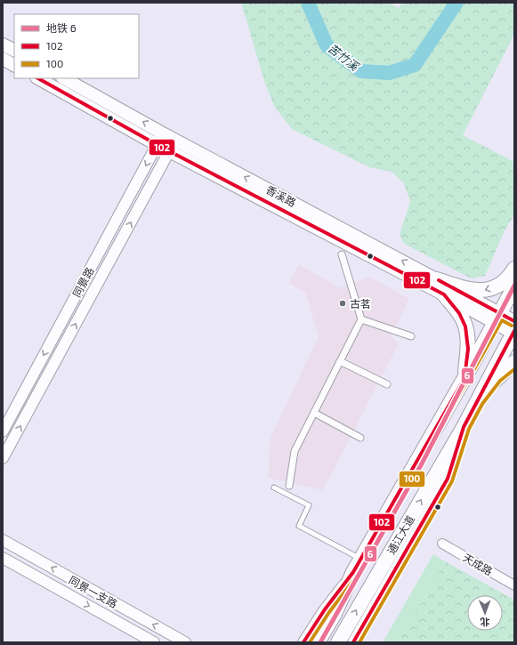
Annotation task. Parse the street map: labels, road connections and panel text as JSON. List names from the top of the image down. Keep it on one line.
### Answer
{"streets":{"main road":["香溪路","通江大道"],"street":["同景路","天成路","同景一支路"]},"crossings":[["香溪路","同景路"],["香溪路","通江大道"]],"water":["苦竹溪"],"places":["古茗"],"lines":["transit line 102","metro line 6","transit line 100"],"legend":["地铁 6","102","100"],"north":"bottom"}
